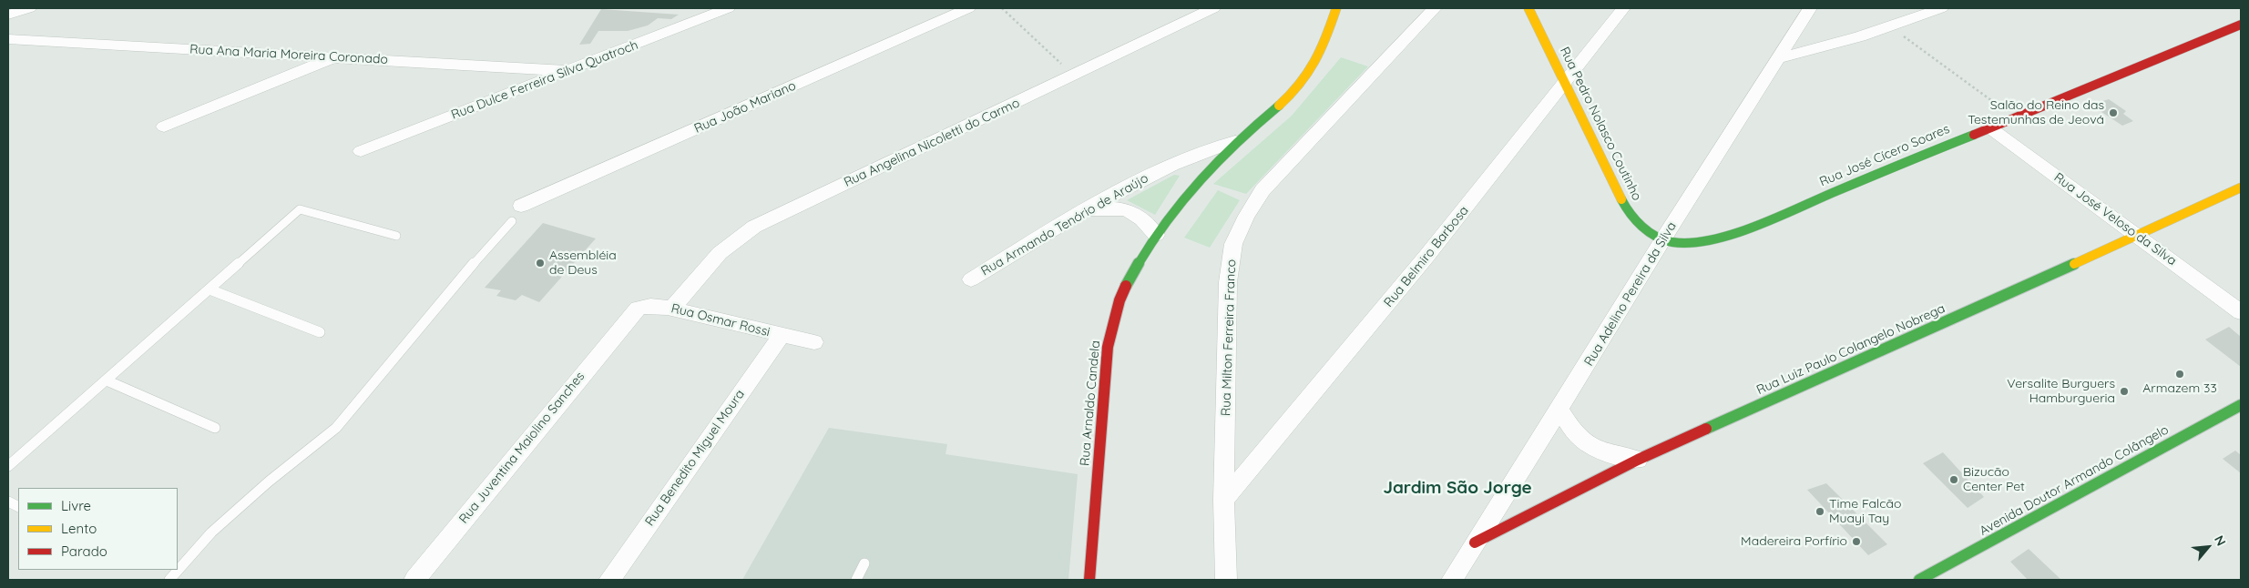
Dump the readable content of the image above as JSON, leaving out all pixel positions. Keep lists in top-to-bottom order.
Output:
{
  "streets": {
    "street": [
      "Rua Ana Maria Moreira Coronado",
      "Rua Dulce Ferreira Silva Quatroch",
      "Rua João Mariano",
      "Rua Pedro Nolasco Coutinho",
      "Rua Angelina Nicoletti do Carmo",
      "Rua José Cícero Soares",
      "Rua José Veloso da Silva",
      "Rua Armando Tenório de Araújo",
      "Rua Belmiro Barbosa",
      "Rua Adelino Pereira da Silva",
      "Rua Osmar Rossi",
      "Rua Milton Ferreira Franco",
      "Rua Luiz Paulo Colangelo Nobrega",
      "Rua Arnaldo Candela",
      "Rua Juventina Maiolino Sanches",
      "Rua Benedito Miguel Moura",
      "Avenida Doutor Armando Colângelo"
    ]
  },
  "crossings": [
    ["Rua Ana Maria Moreira Coronado", "Rua Dulce Ferreira Silva Quatroch"],
    ["Rua Pedro Nolasco Coutinho", "Rua José Cícero Soares"],
    ["Rua Pedro Nolasco Coutinho", "Rua Belmiro Barbosa"],
    ["Rua Pedro Nolasco Coutinho", "Rua Adelino Pereira da Silva"],
    ["Rua Angelina Nicoletti do Carmo", "Rua Osmar Rossi"],
    ["Rua José Cícero Soares", "Rua José Veloso da Silva"],
    ["Rua José Cícero Soares", "Rua Adelino Pereira da Silva"],
    ["Rua José Veloso da Silva", "Rua Luiz Paulo Colangelo Nobrega"],
    ["Rua Armando Tenório de Araújo", "Rua Arnaldo Candela"],
    ["Rua Belmiro Barbosa", "Rua Milton Ferreira Franco"],
    ["Rua Adelino Pereira da Silva", "Rua Luiz Paulo Colangelo Nobrega"],
    ["Rua Osmar Rossi", "Rua Juventina Maiolino Sanches"],
    ["Rua Osmar Rossi", "Rua Benedito Miguel Moura"]
  ],
  "districts": ["Jardim São Jorge"],
  "places": [
    "Salão do Reino das Testemunhas de Jeová",
    "Assembléia de Deus",
    "Armazem 33",
    "Versalite Burguers Hamburgueria",
    "Bizucão Center Pet",
    "Time Falcão Muayi Tay",
    "Madereira Porfírio"
  ],
  "legend": ["Livre", "Lento", "Parado"],
  "north": "top right"
}
